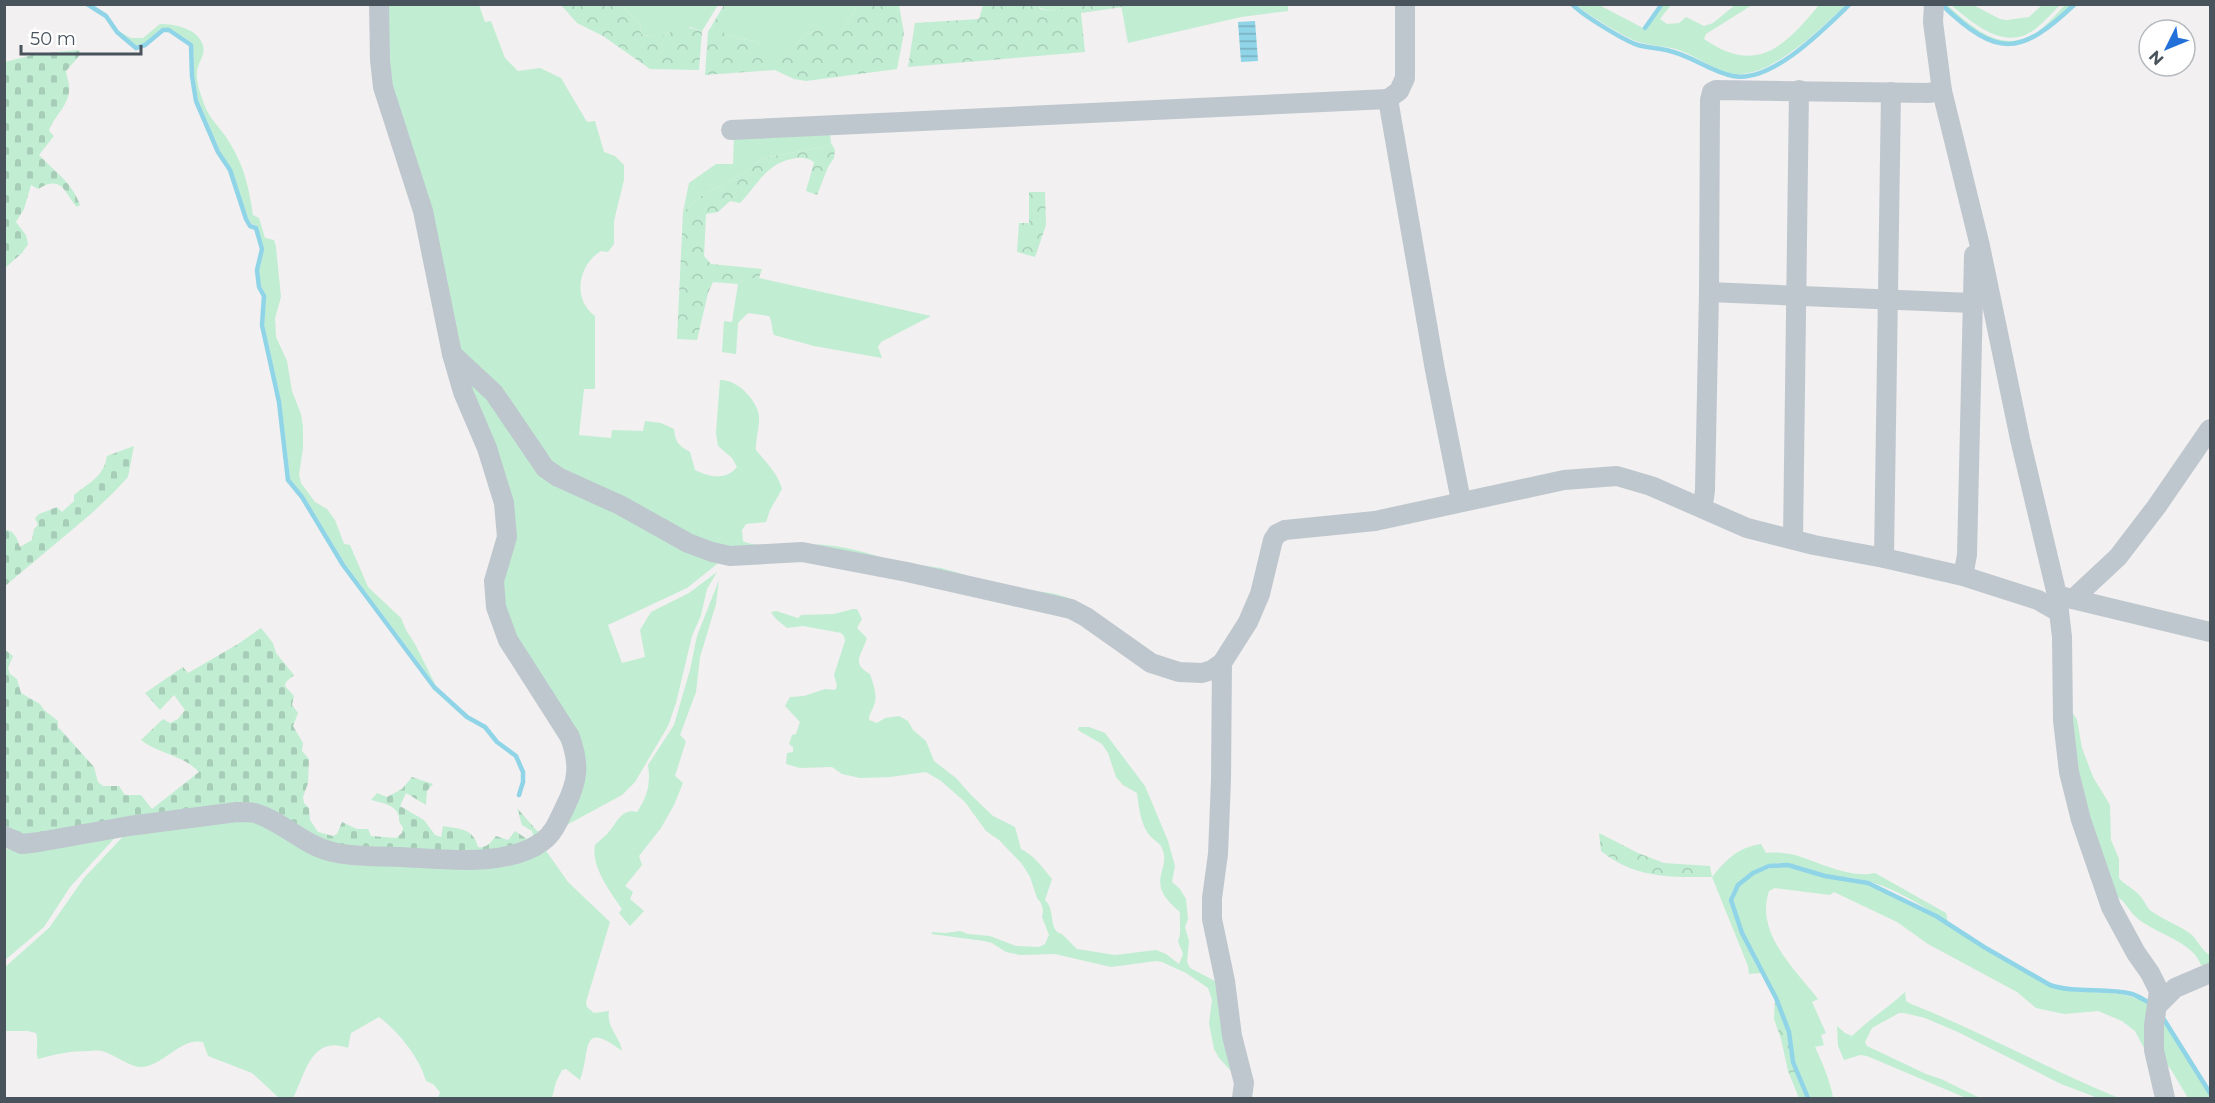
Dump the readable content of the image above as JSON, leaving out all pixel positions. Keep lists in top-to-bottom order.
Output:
{
  "scale_bar": "50 m",
  "north": "bottom left"
}
